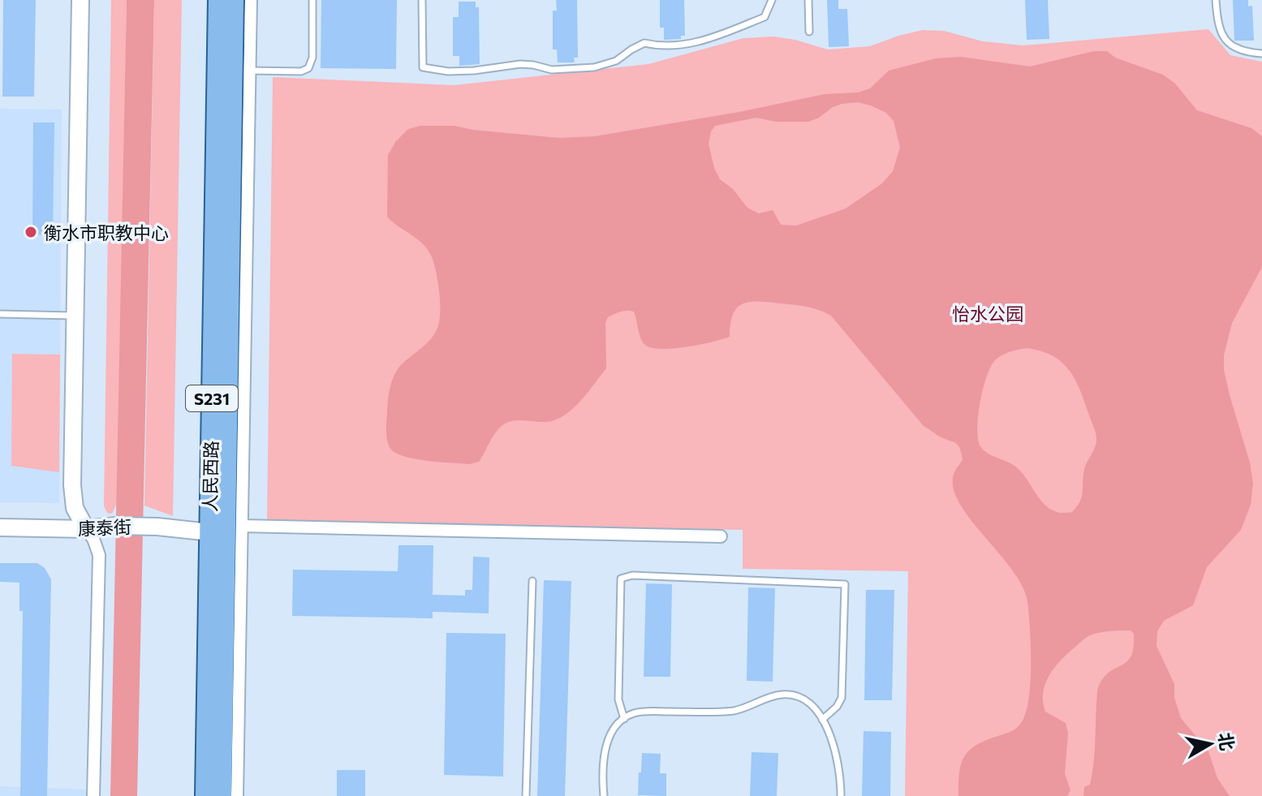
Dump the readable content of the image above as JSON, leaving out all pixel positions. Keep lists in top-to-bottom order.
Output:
{
  "streets": {
    "main road": ["S231", "人民西路"],
    "street": ["康泰街"]
  },
  "crossings": [
    ["人民西路", "康泰街"]
  ],
  "parks": ["怡水公园"],
  "places": ["衡水市职教中心"],
  "north": "right"
}
